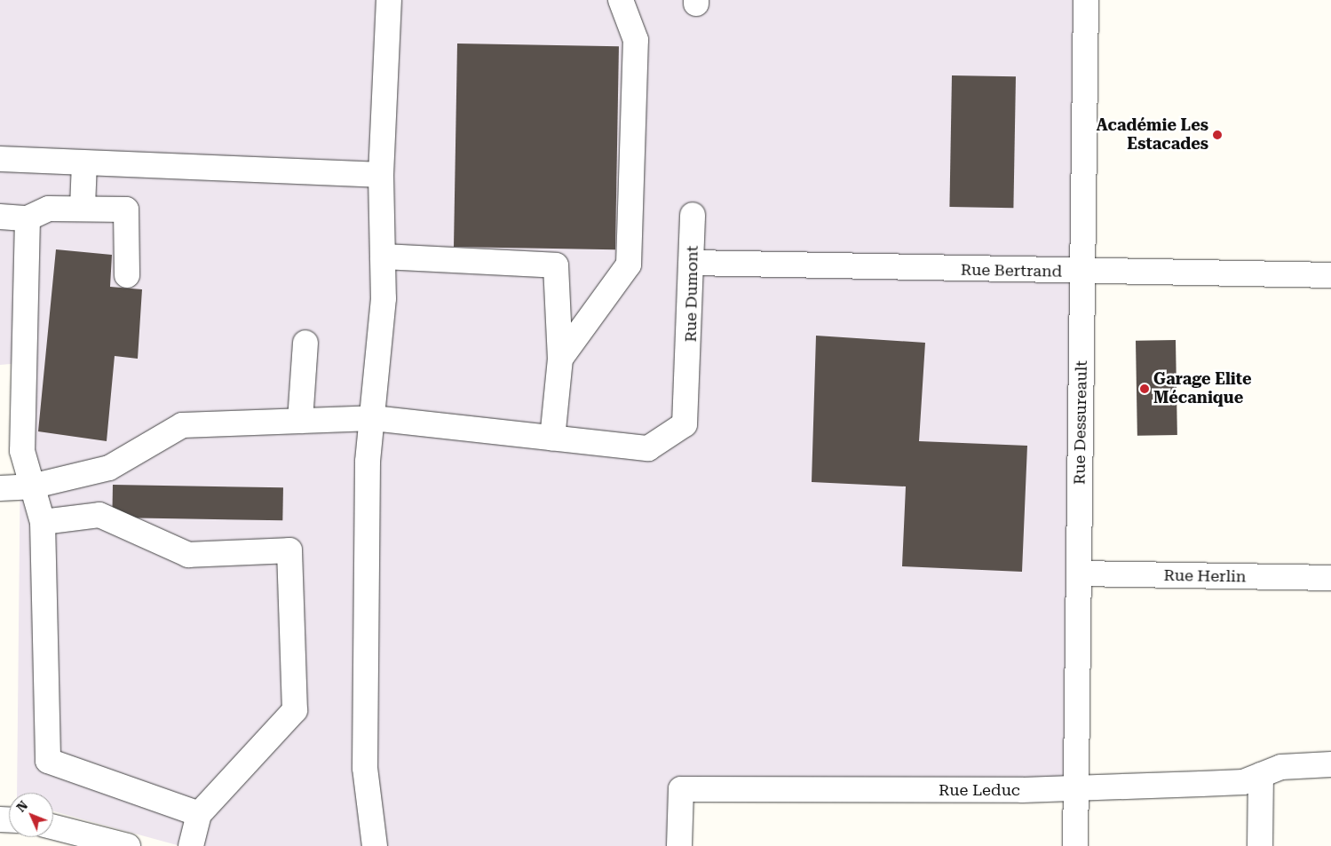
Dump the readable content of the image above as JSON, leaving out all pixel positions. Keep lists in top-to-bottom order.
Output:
{
  "streets": {
    "street": [
      "Rue Bertrand",
      "Rue Dumont",
      "Rue Dessureault",
      "Rue Herlin",
      "Rue Leduc"
    ]
  },
  "crossings": [
    ["Rue Bertrand", "Rue Dumont"],
    ["Rue Bertrand", "Rue Dessureault"],
    ["Rue Dessureault", "Rue Herlin"],
    ["Rue Dessureault", "Rue Leduc"]
  ],
  "places": ["Académie Les Estacades", "Garage Elite Mécanique"],
  "north": "top left"
}
